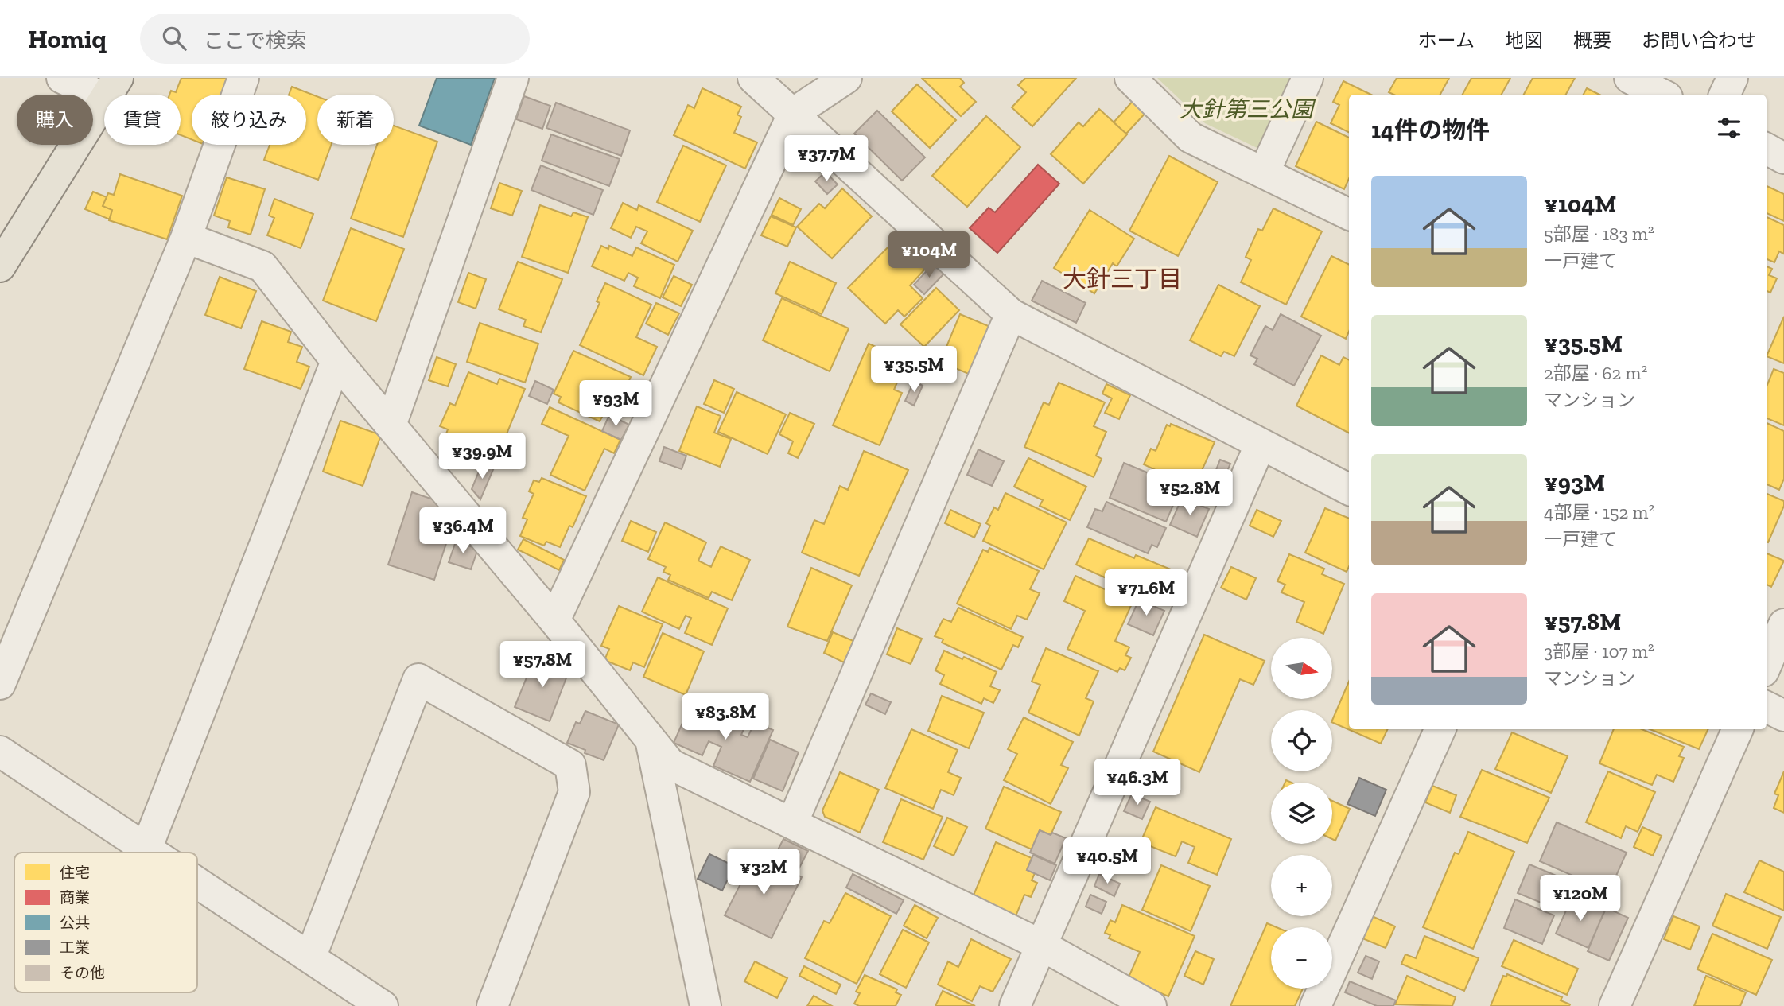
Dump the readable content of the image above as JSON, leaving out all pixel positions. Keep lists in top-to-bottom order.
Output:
{
  "districts": ["大針三丁目"],
  "parks": ["大針第三公園"],
  "legend": [
    "住宅",
    "商業",
    "公共",
    "工業",
    "その他"
  ],
  "north": "right",
  "page": {
    "header": "Homiq",
    "search": "ここで検索",
    "nav": [
      "ホーム",
      "地図",
      "概要",
      "お問い合わせ"
    ],
    "chip": [
      "購入",
      "賃貸",
      "絞り込み",
      "新着"
    ],
    "heading": "14件の物件",
    "price": [
      "¥37.7M",
      "¥104M",
      "¥35.5M",
      "¥93M",
      "¥39.9M",
      "¥52.8M",
      "¥36.4M",
      "¥71.6M",
      "¥57.8M",
      "¥83.8M",
      "¥46.3M",
      "¥40.5M",
      "¥32M",
      "¥120M"
    ],
    "list": [
      {
        "name": "¥104M",
        "note": "5部屋 · 183 m² · 一戸建て"
      },
      {
        "name": "¥35.5M",
        "note": "2部屋 · 62 m² · マンション"
      },
      {
        "name": "¥93M",
        "note": "4部屋 · 152 m² · 一戸建て"
      },
      {
        "name": "¥57.8M",
        "note": "3部屋 · 107 m² · マンション"
      }
    ],
    "map_buttons": ["+", "−"]
  }
}
